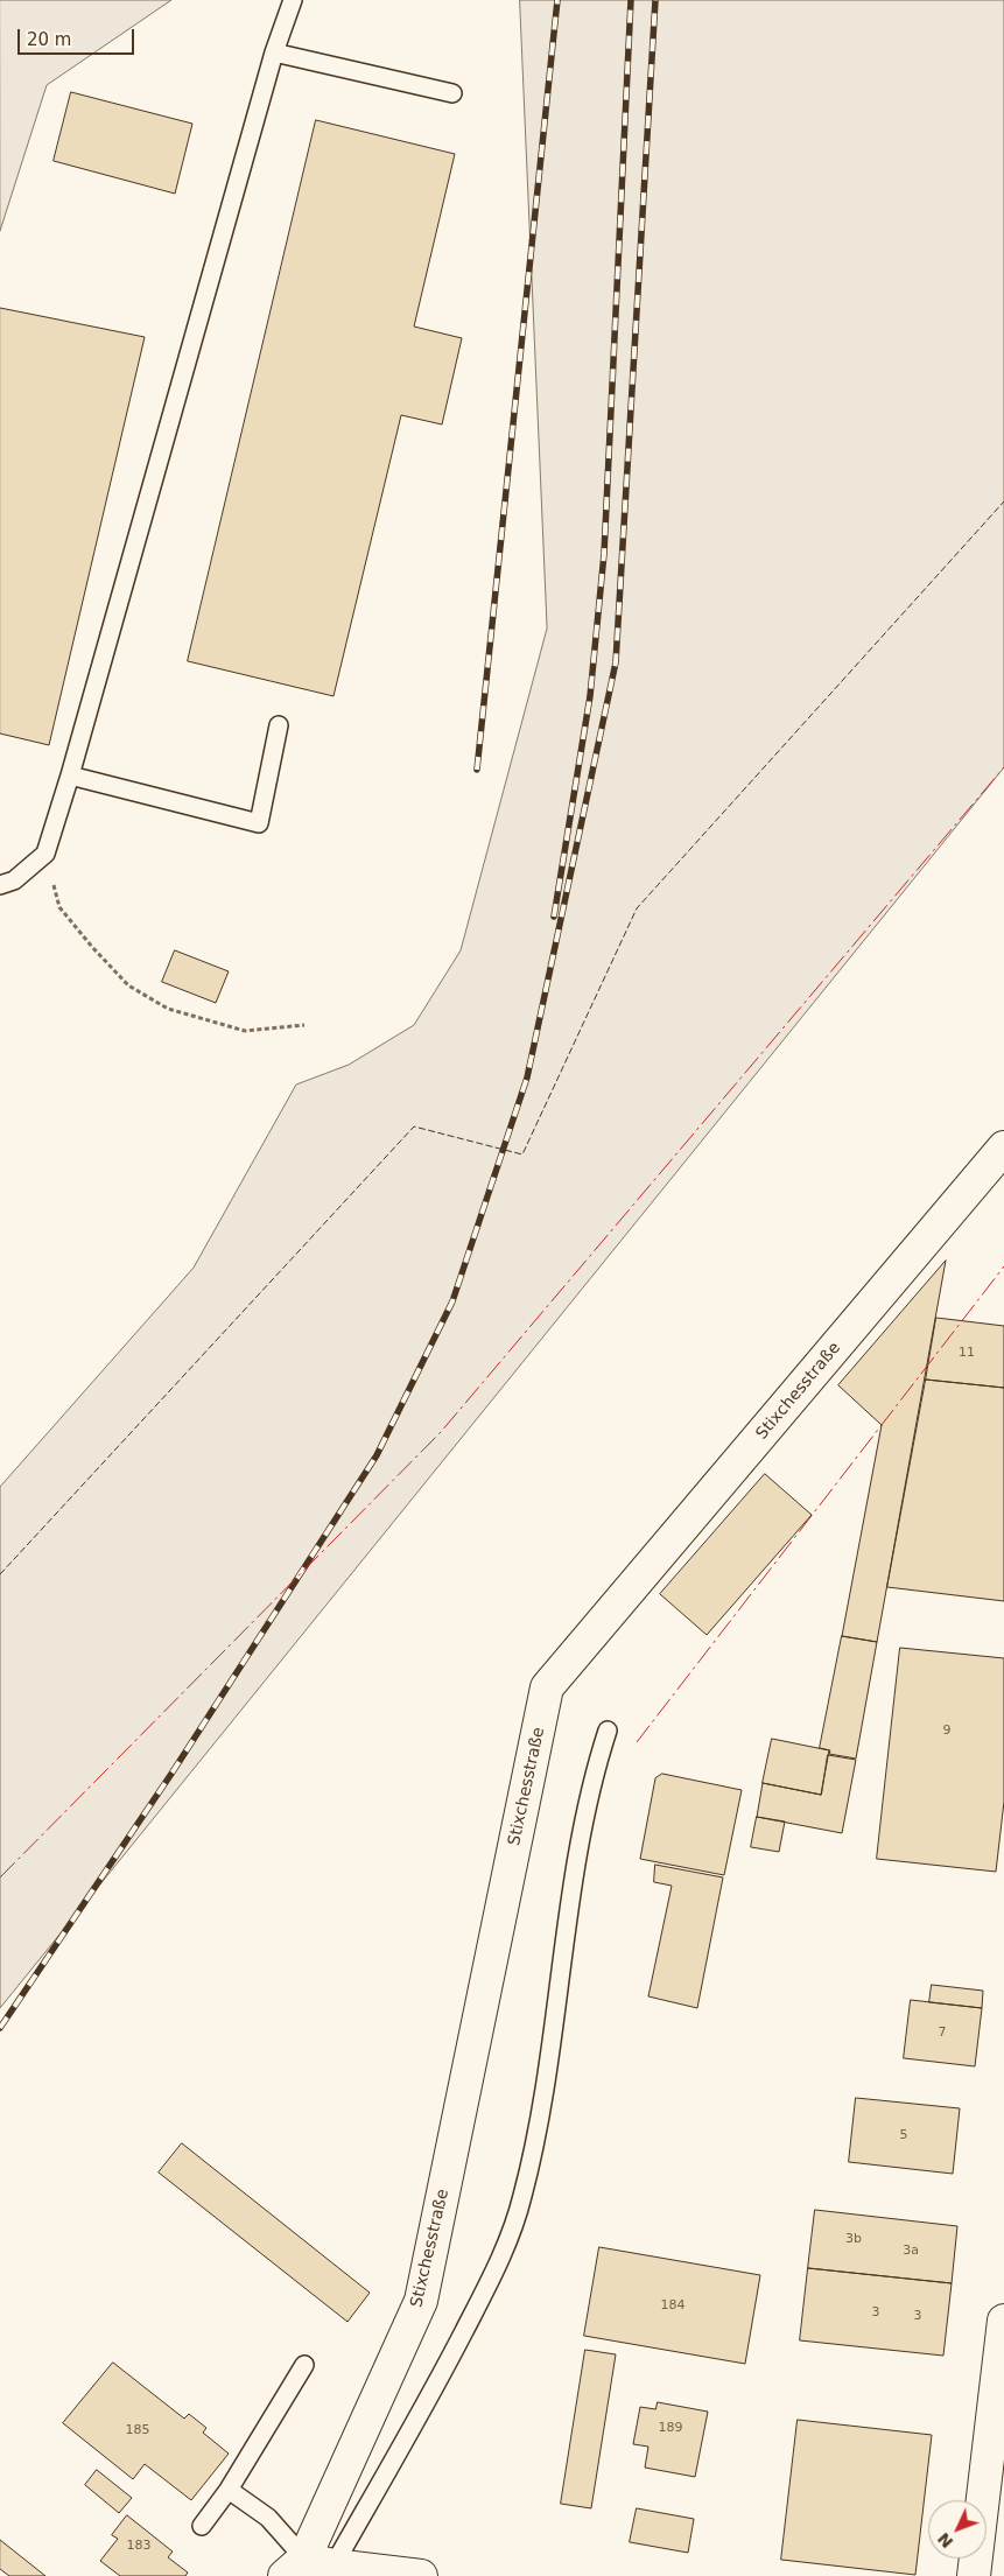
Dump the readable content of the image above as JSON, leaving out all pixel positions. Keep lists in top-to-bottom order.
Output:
{
  "streets": {
    "street": ["Stixchesstraße"]
  },
  "house_numbers": [
    "11",
    "9",
    "7",
    "5",
    "3b",
    "3a",
    "184",
    "3",
    "3",
    "189",
    "185",
    "183"
  ],
  "scale_bar": "20 m",
  "north": "bottom left"
}
